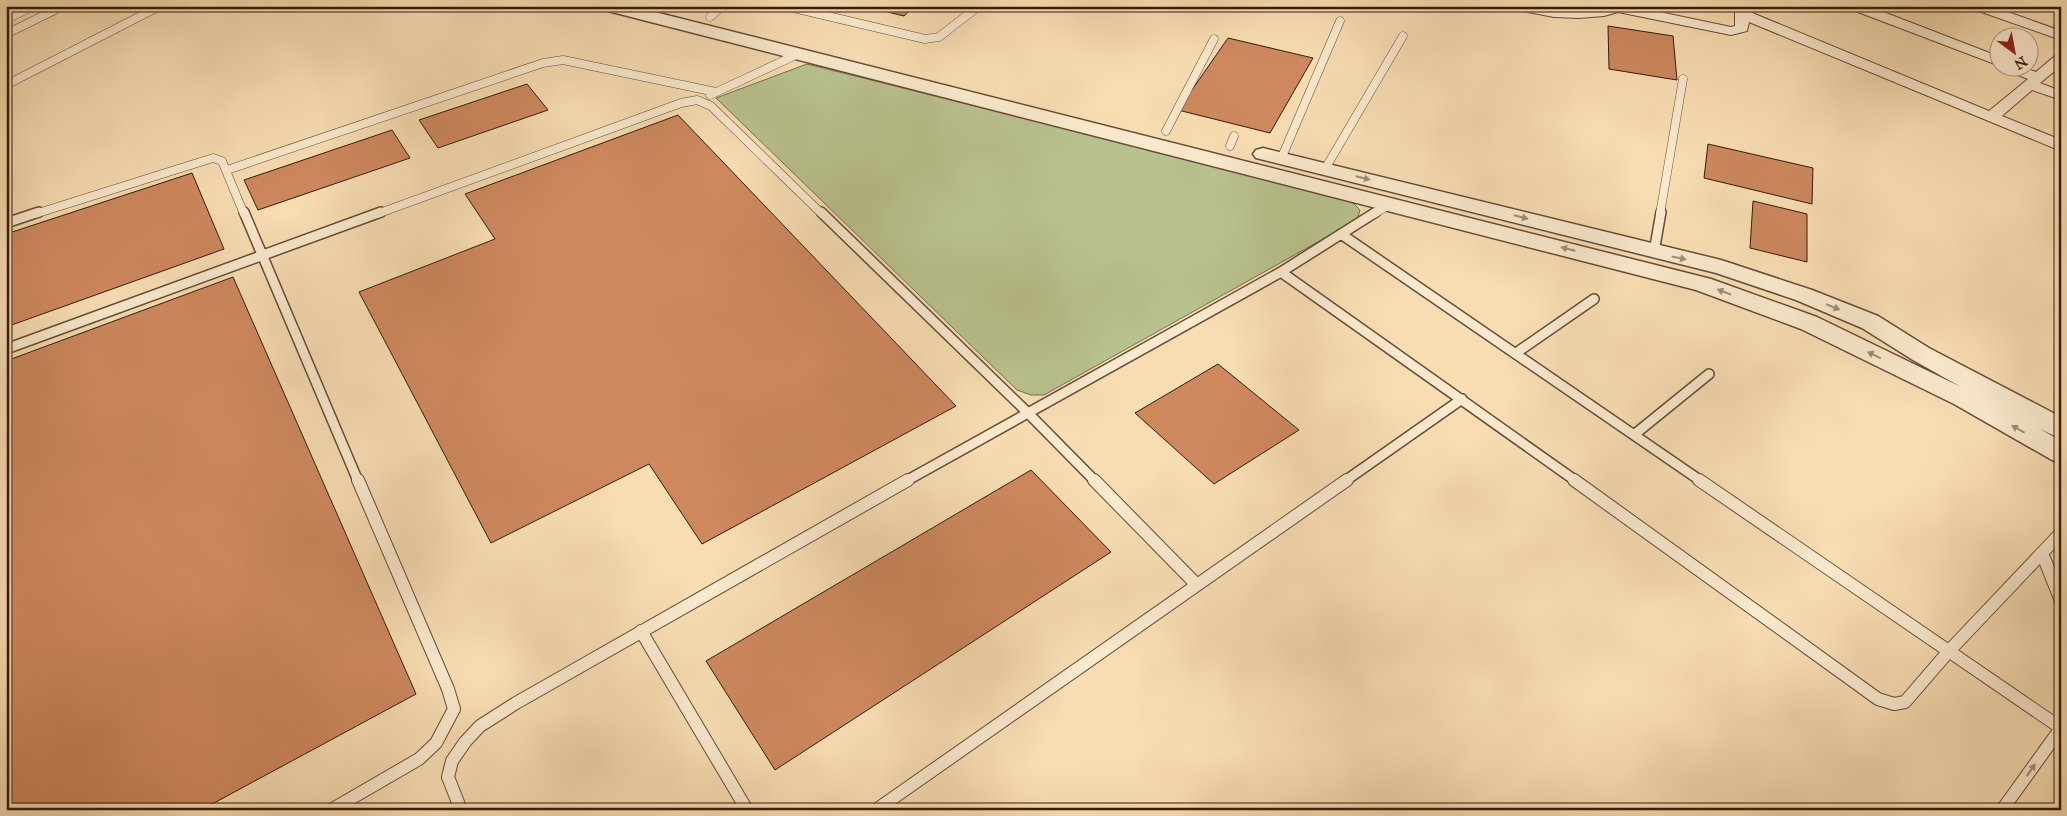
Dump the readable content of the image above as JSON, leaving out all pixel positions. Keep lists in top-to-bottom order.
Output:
{
  "north": "bottom right"
}
